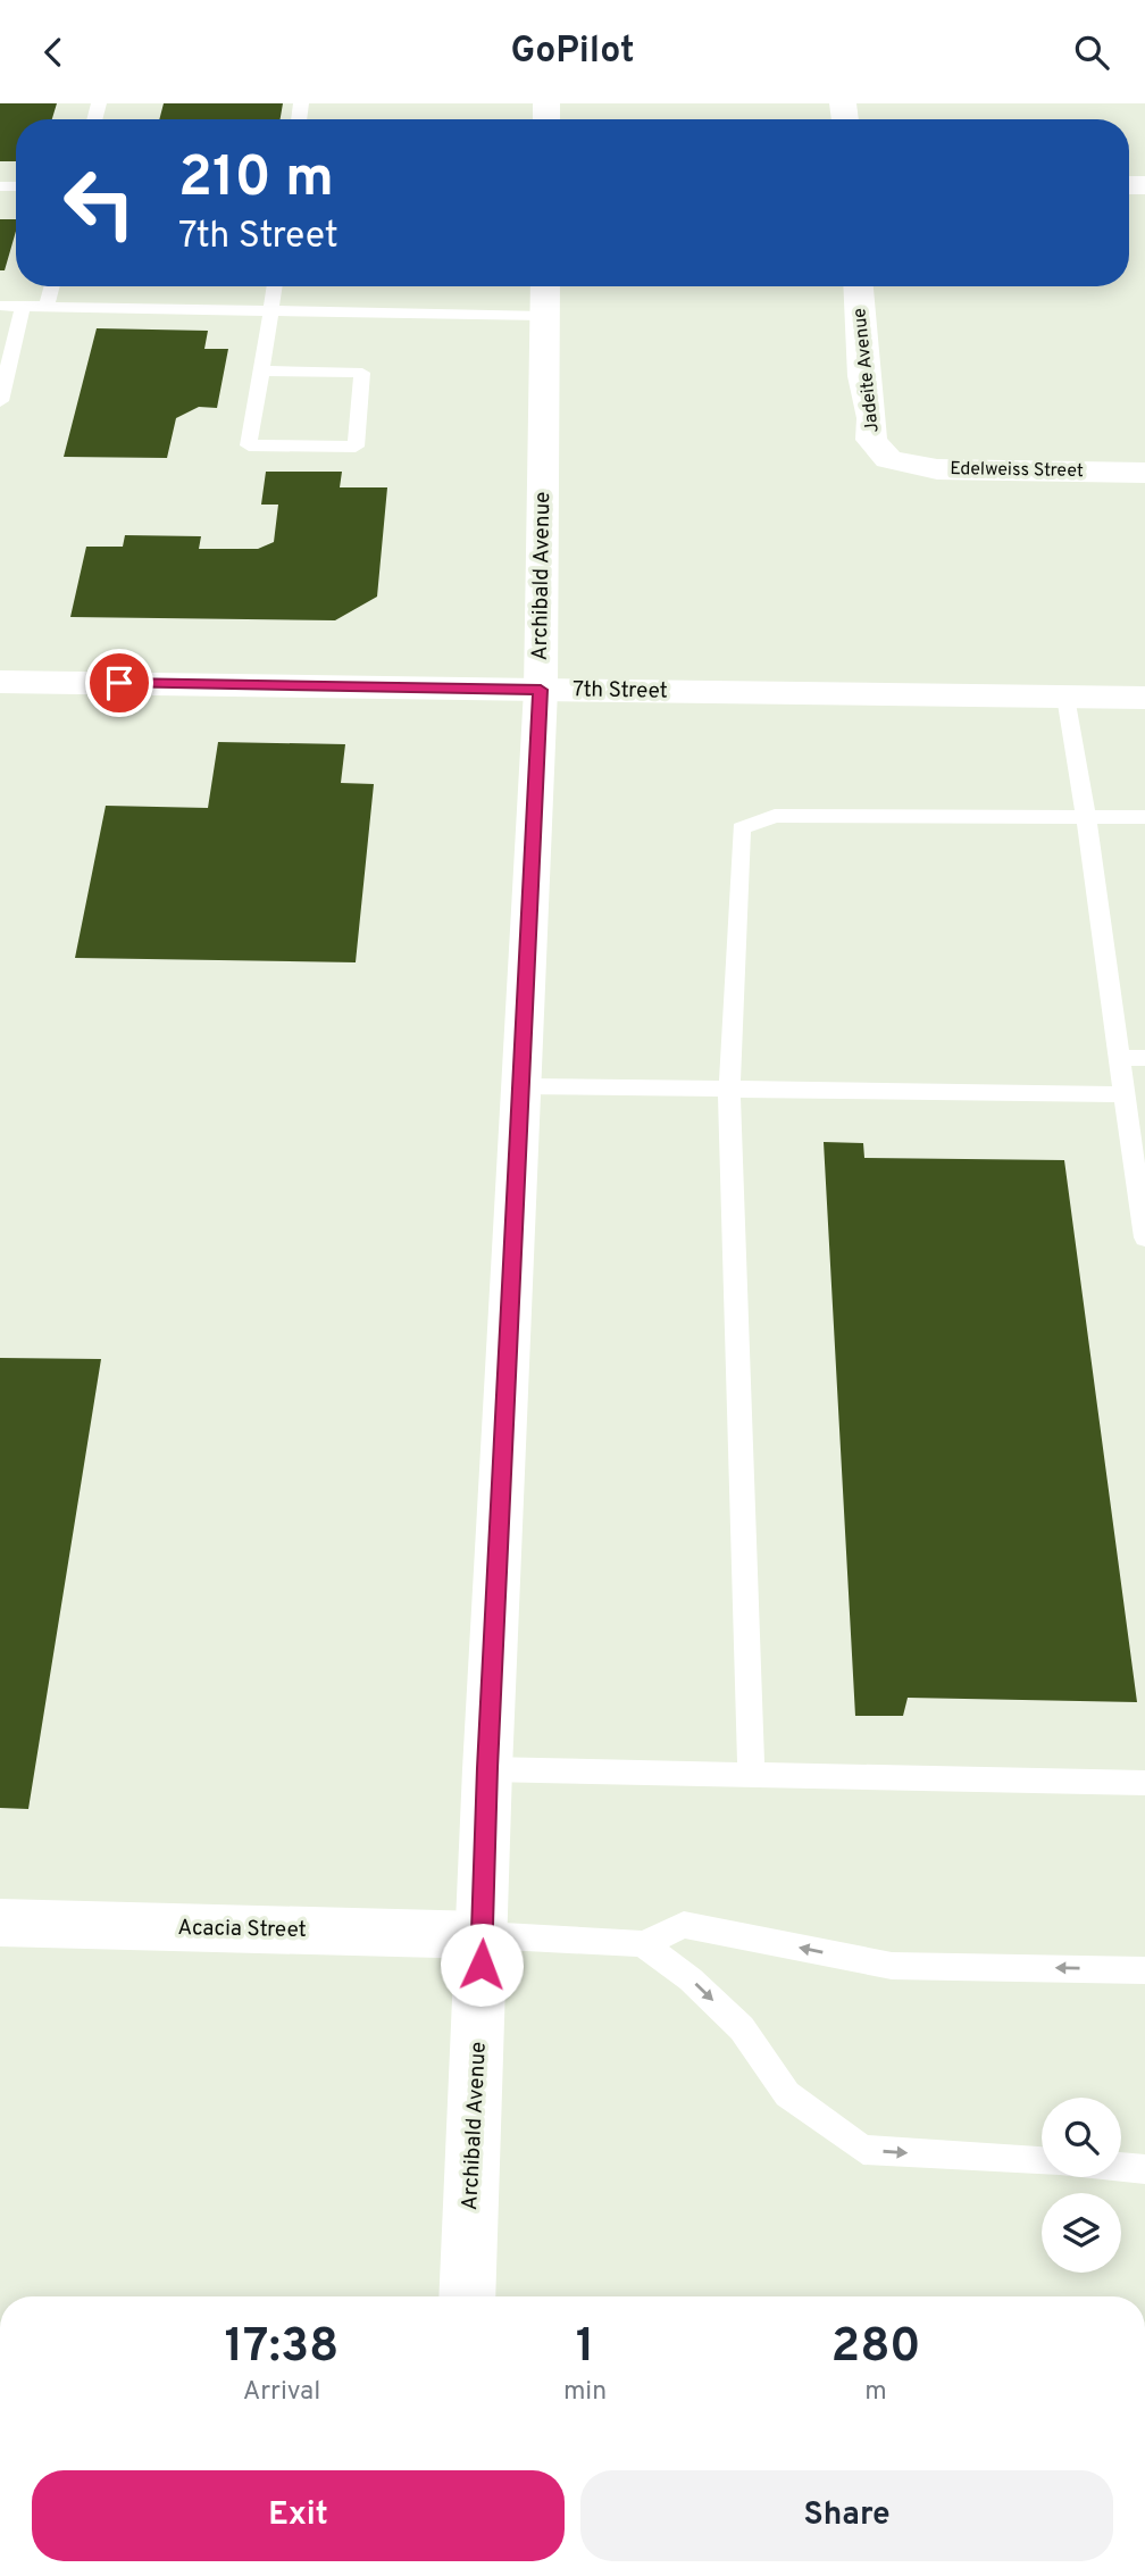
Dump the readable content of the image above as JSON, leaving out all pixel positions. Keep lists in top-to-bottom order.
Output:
{
  "streets": {
    "main road": [
      "Jadeite Avenue",
      "Edelweiss Street",
      "Archibald Avenue",
      "7th Street",
      "Acacia Street"
    ]
  },
  "crossings": [
    ["Jadeite Avenue", "Edelweiss Street"],
    ["Archibald Avenue", "7th Street"],
    ["Archibald Avenue", "Acacia Street"]
  ],
  "page": {
    "header": "GoPilot",
    "turn": ["210 m", "7th Street"],
    "eta": [
      "17:38",
      "Arrival",
      "1",
      "min",
      "280",
      "m"
    ],
    "buttons": ["Exit", "Share"]
  }
}
